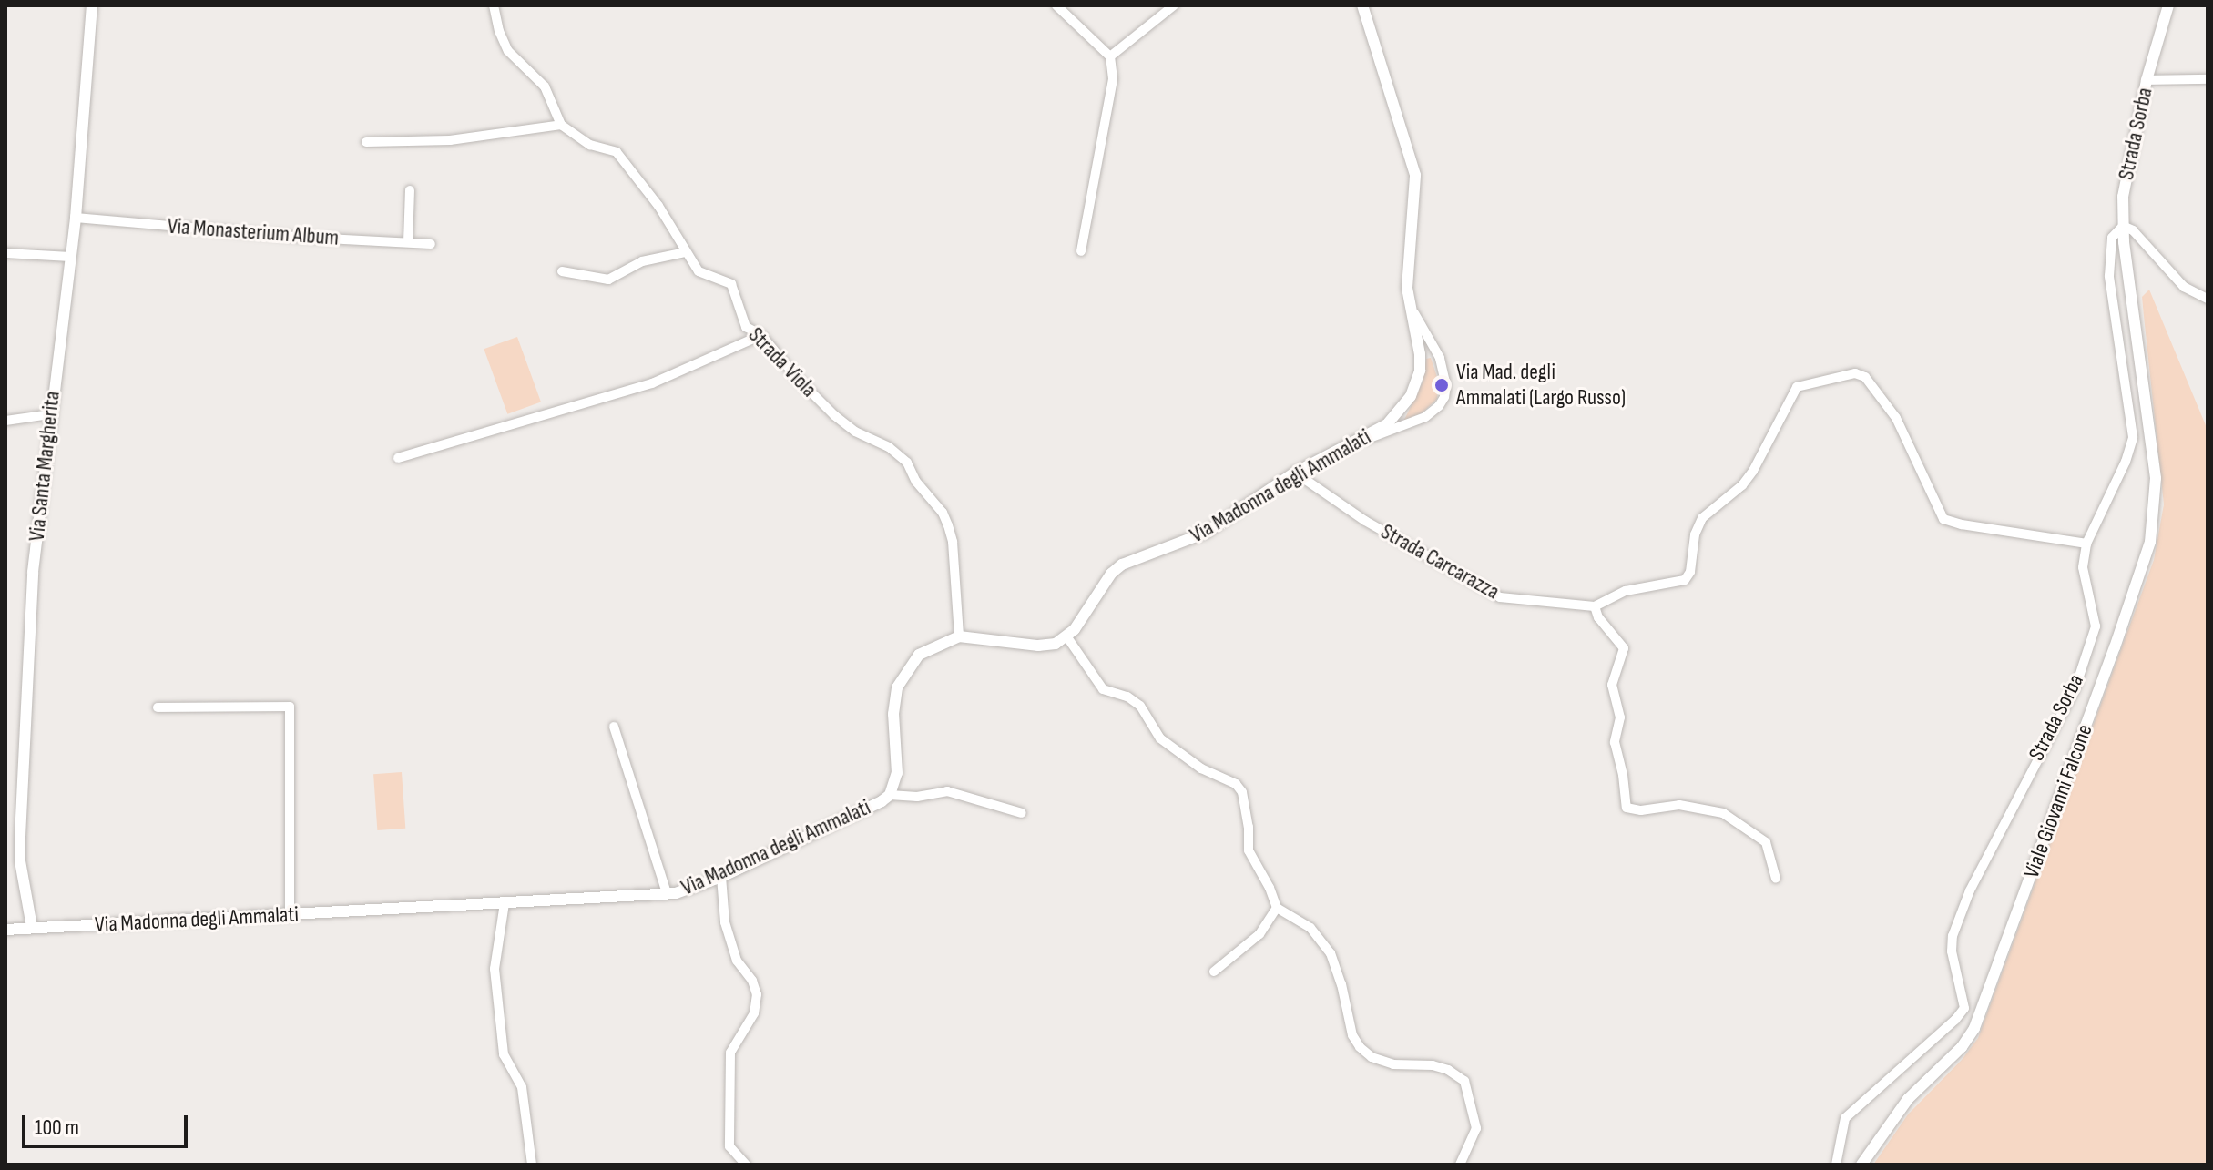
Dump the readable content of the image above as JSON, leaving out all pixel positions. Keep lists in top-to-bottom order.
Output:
{
  "streets": {
    "street": [
      "Strada Sorba",
      "Via Monasterium Album",
      "Strada Viola",
      "Via Santa Margherita",
      "Via Madonna degli Ammalati",
      "Strada Carcarazza",
      "Viale Giovanni Falcone"
    ]
  },
  "crossings": [
    ["Strada Sorba", "Viale Giovanni Falcone"],
    ["Via Monasterium Album", "Via Santa Margherita"],
    ["Strada Viola", "Via Madonna degli Ammalati"],
    ["Via Santa Margherita", "Via Madonna degli Ammalati"],
    ["Via Madonna degli Ammalati", "Strada Carcarazza"]
  ],
  "places": ["Via Mad. degli Ammalati (Largo Russo)"],
  "scale_bar": "100 m"
}
